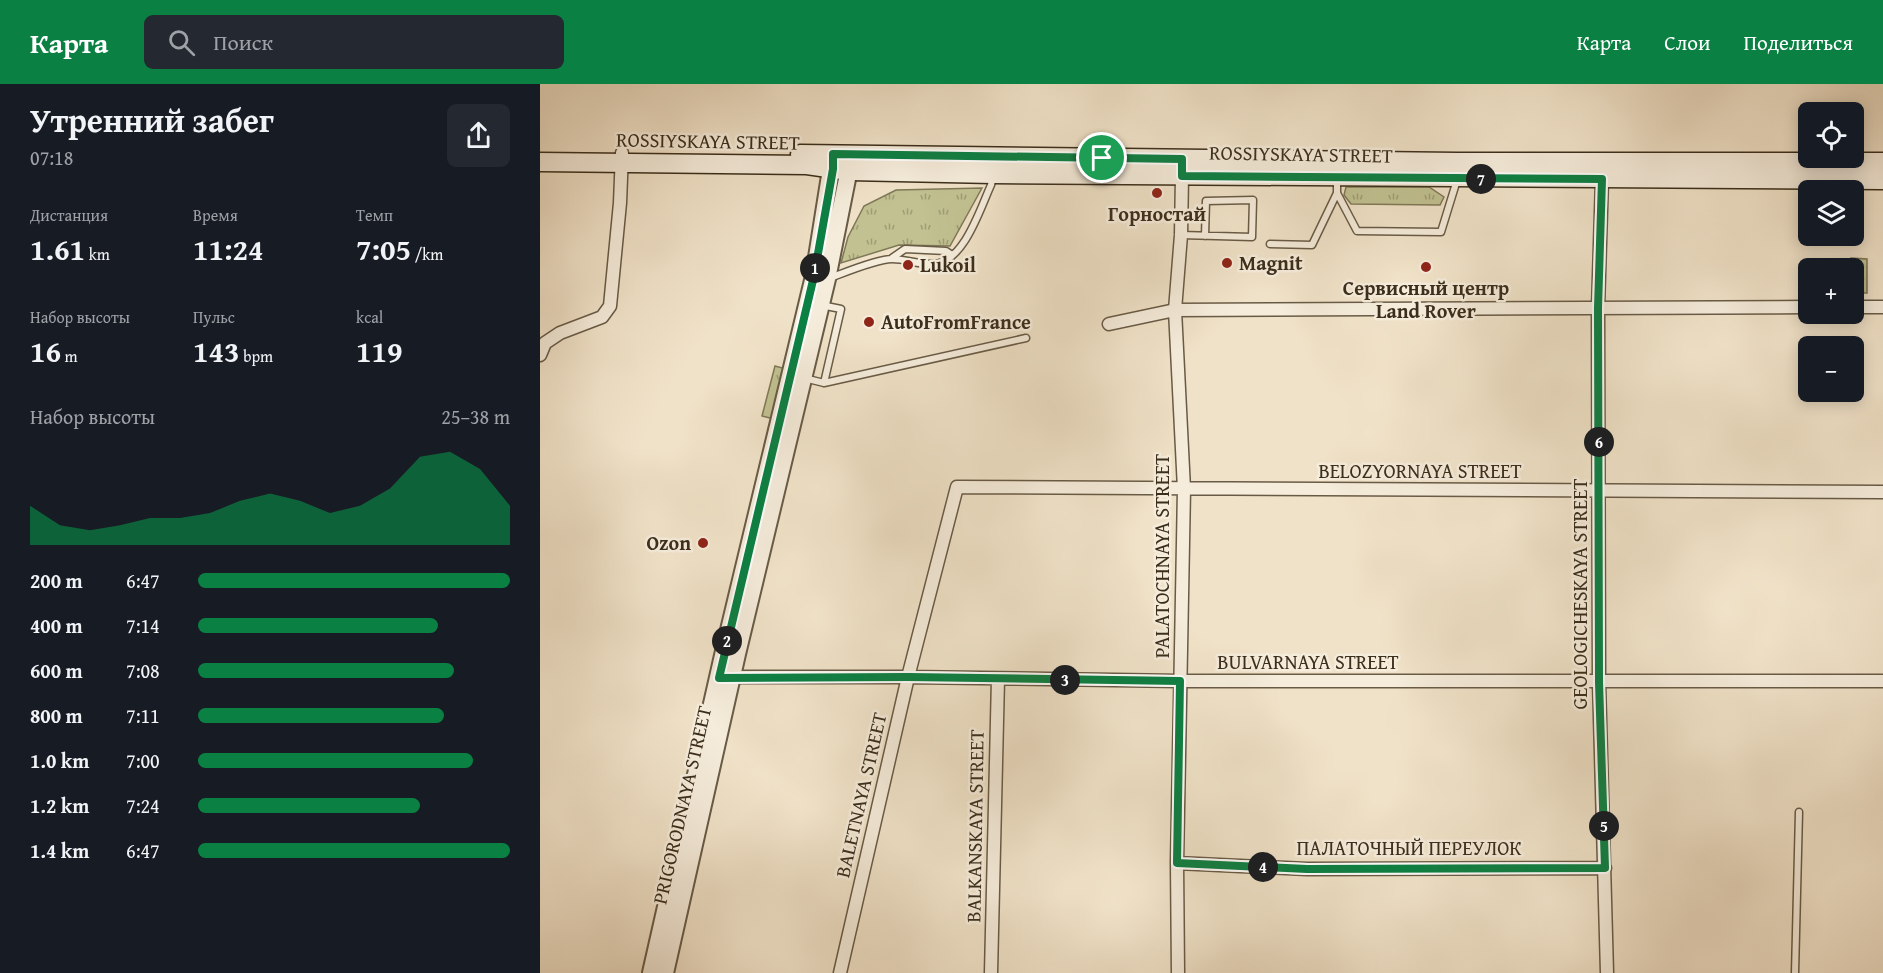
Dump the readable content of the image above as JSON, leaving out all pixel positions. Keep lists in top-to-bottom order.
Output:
{
  "streets": {
    "main road": ["ROSSIYSKAYA STREET"],
    "street": [
      "BELOZYORNAYA STREET",
      "PALATOCHNAYA STREET",
      "GEOLOGICHESKAYA STREET",
      "BULVARNAYA STREET",
      "BALETNAYA STREET",
      "PRIGORODNAYA STREET",
      "BALKANSKAYA STREET",
      "ПАЛАТОЧНЫЙ ПЕРЕУЛОК"
    ]
  },
  "crossings": [
    ["ROSSIYSKAYA STREET", "PALATOCHNAYA STREET"],
    ["ROSSIYSKAYA STREET", "GEOLOGICHESKAYA STREET"],
    ["ROSSIYSKAYA STREET", "PRIGORODNAYA STREET"],
    ["BELOZYORNAYA STREET", "PALATOCHNAYA STREET"],
    ["BELOZYORNAYA STREET", "GEOLOGICHESKAYA STREET"],
    ["BELOZYORNAYA STREET", "BALETNAYA STREET"],
    ["PALATOCHNAYA STREET", "BULVARNAYA STREET"],
    ["PALATOCHNAYA STREET", "ПАЛАТОЧНЫЙ ПЕРЕУЛОК"],
    ["GEOLOGICHESKAYA STREET", "BULVARNAYA STREET"],
    ["GEOLOGICHESKAYA STREET", "ПАЛАТОЧНЫЙ ПЕРЕУЛОК"],
    ["BULVARNAYA STREET", "BALETNAYA STREET"],
    ["BULVARNAYA STREET", "PRIGORODNAYA STREET"],
    ["BULVARNAYA STREET", "BALKANSKAYA STREET"]
  ],
  "places": [
    "Горностай",
    "Magnit",
    "Lukoil",
    "Сервисный центр Land Rover",
    "AutoFromFrance",
    "Ozon"
  ],
  "page": {
    "header": "Карта",
    "search": "Поиск",
    "nav": ["Карта", "Слои", "Поделиться"],
    "heading": ["Утренний забег", "07:18"],
    "map_buttons": ["+", "−"],
    "pins": [
      "7",
      "1",
      "6",
      "2",
      "3",
      "5",
      "4"
    ],
    "stats": [
      ["Дистанция", "1.61 km"],
      ["Время", "11:24"],
      ["Темп", "7:05 /km"],
      ["Набор высоты", "16 m"],
      ["Пульс", "143 bpm"],
      ["kcal", "119"]
    ],
    "chart": ["Набор высоты", "25–38 m"],
    "list": [
      {
        "name": "200 m",
        "note": "6:47"
      },
      {
        "name": "400 m",
        "note": "7:14"
      },
      {
        "name": "600 m",
        "note": "7:08"
      },
      {
        "name": "800 m",
        "note": "7:11"
      },
      {
        "name": "1.0 km",
        "note": "7:00"
      },
      {
        "name": "1.2 km",
        "note": "7:24"
      },
      {
        "name": "1.4 km",
        "note": "6:47"
      }
    ]
  }
}
